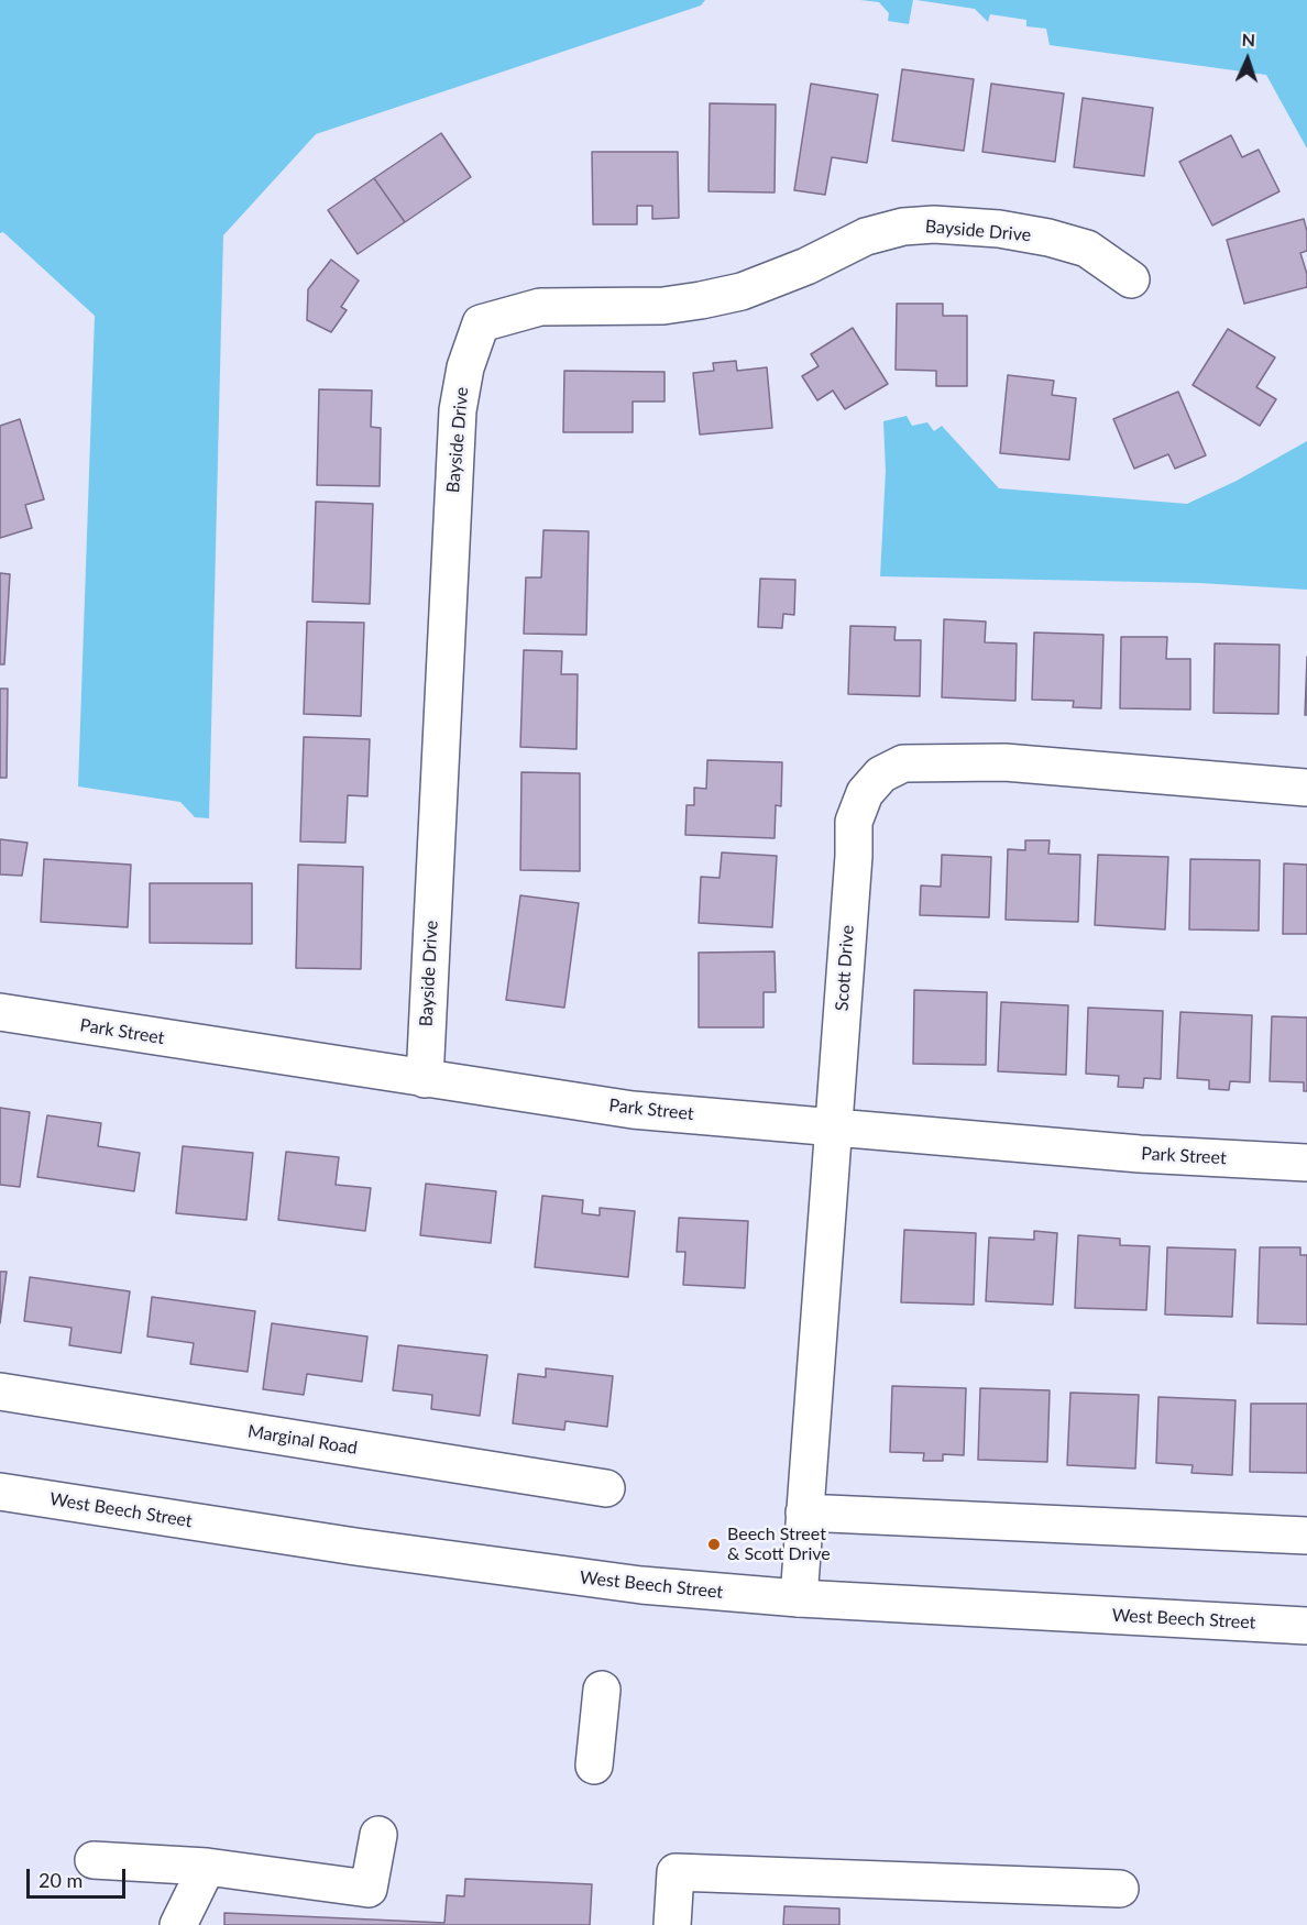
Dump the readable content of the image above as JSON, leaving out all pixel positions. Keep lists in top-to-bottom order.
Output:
{
  "streets": {
    "main road": [
      "Bayside Drive",
      "Scott Drive",
      "Park Street",
      "Marginal Road",
      "West Beech Street"
    ]
  },
  "crossings": [
    ["Bayside Drive", "Park Street"],
    ["Scott Drive", "Park Street"],
    ["Scott Drive", "West Beech Street"]
  ],
  "places": ["Beech Street & Scott Drive"],
  "scale_bar": "20 m",
  "north": "top"
}
